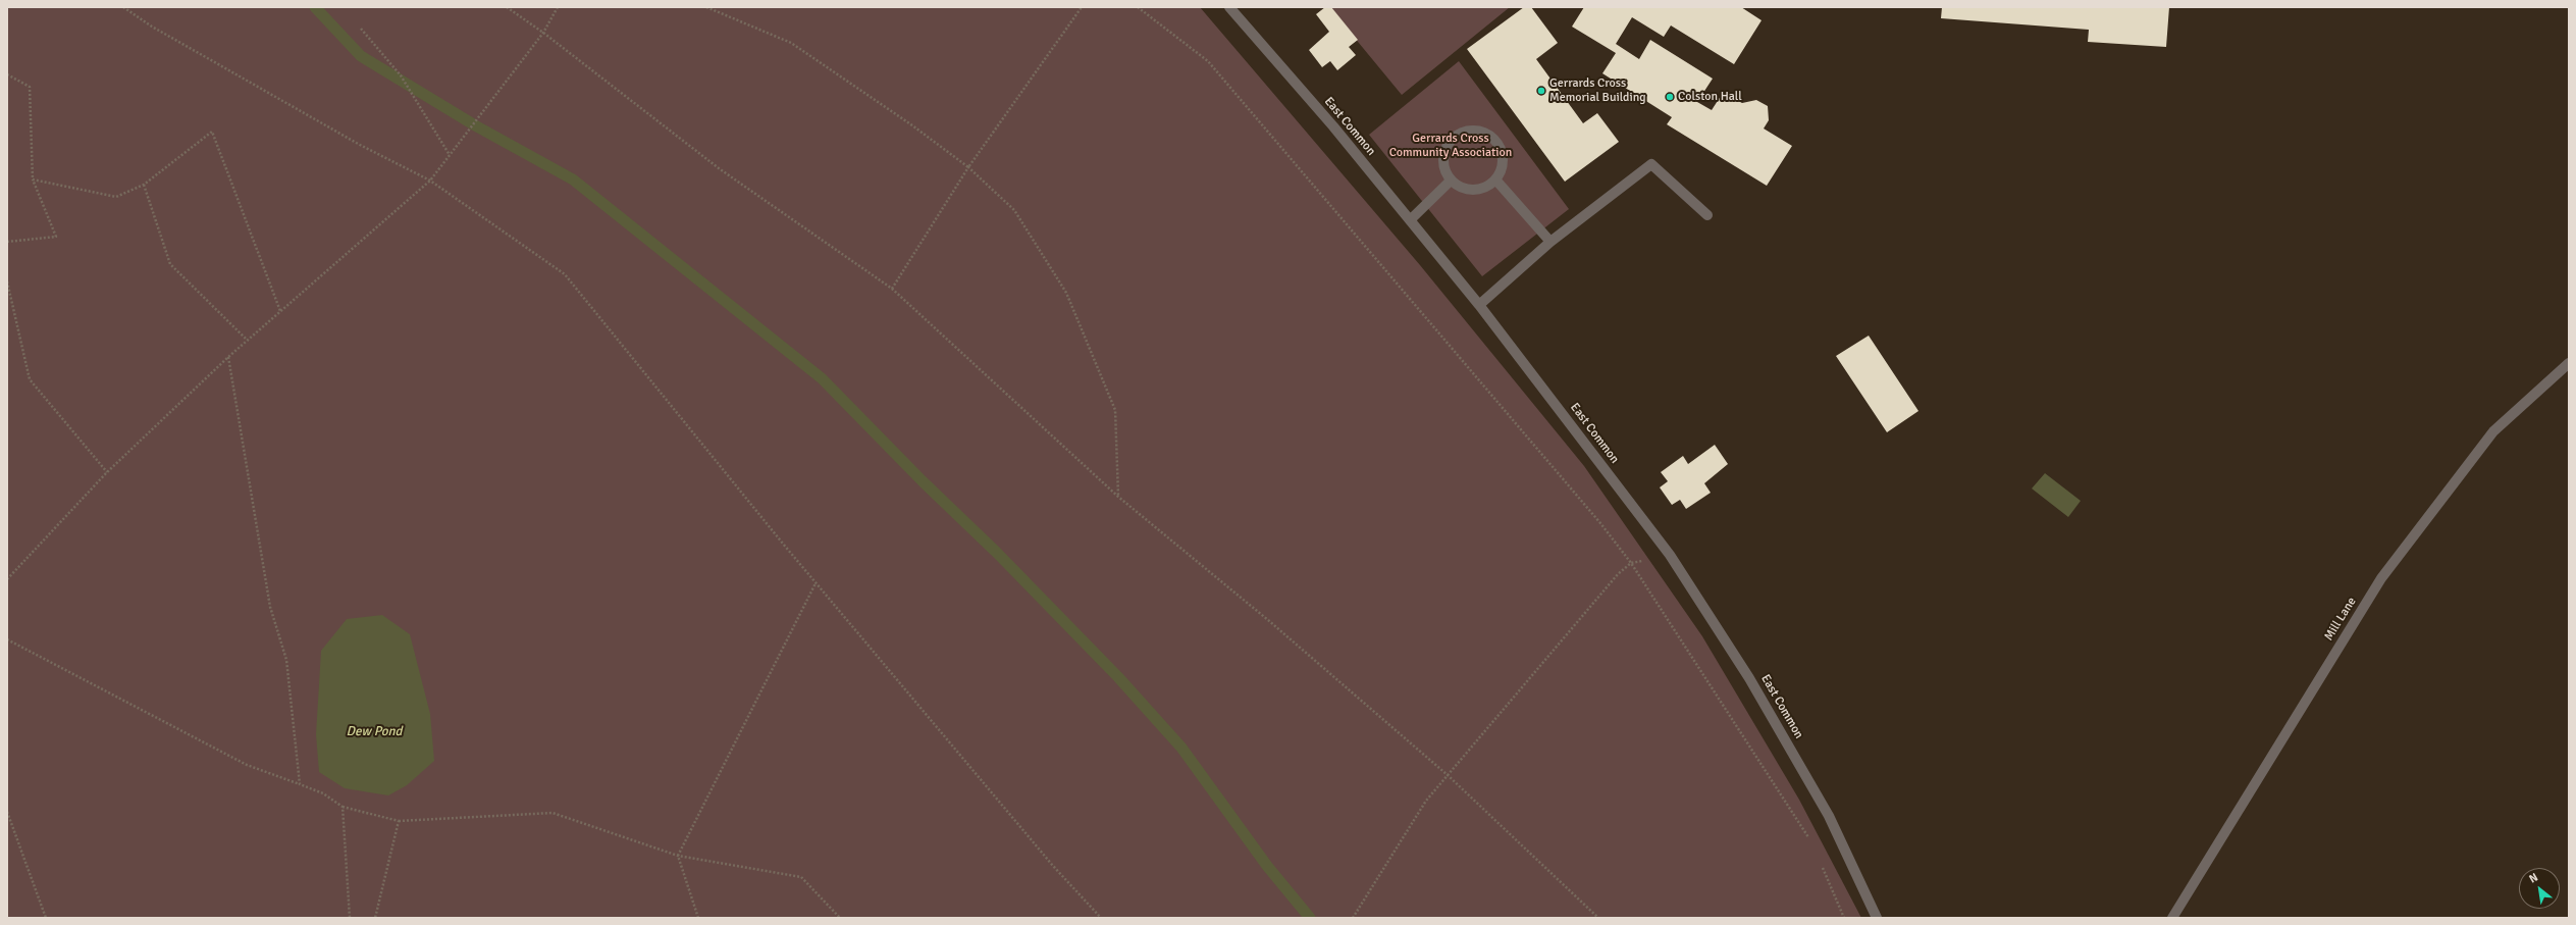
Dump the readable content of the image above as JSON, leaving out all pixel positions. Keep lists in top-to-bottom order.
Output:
{
  "streets": {
    "street": ["East Common", "Mill Lane"]
  },
  "water": ["Dew Pond"],
  "parks": ["Gerrards Cross Community Association"],
  "places": ["Gerrards Cross Memorial Building", "Colston Hall"],
  "north": "top left"
}
